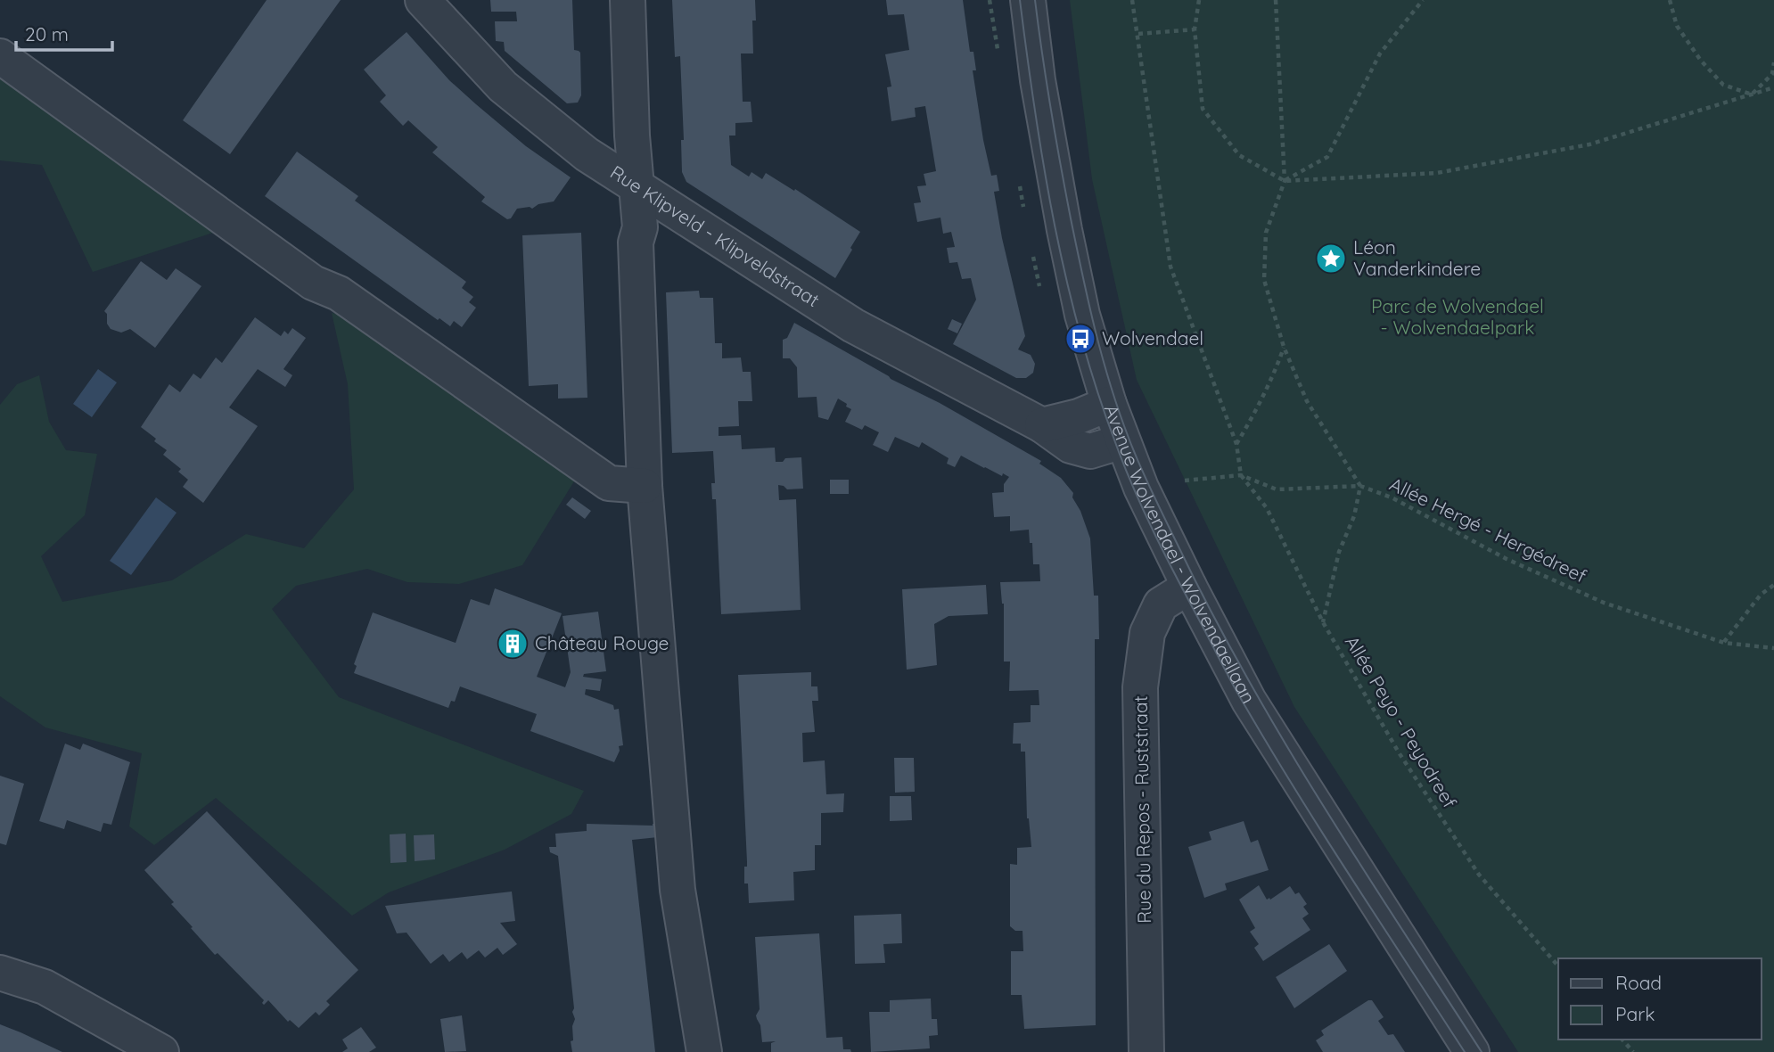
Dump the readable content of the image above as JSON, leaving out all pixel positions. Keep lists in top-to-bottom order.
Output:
{
  "streets": {
    "street": ["Rue Klipveld - Klipveldstraat", "Avenue Wolvendael - Wolvendaellaan", "Rue du Repos - Ruststraat"],
    "path": ["Allée Hergé - Hergédreef", "Allée Peyo - Peyodreef"]
  },
  "crossings": [
    ["Rue Klipveld - Klipveldstraat", "Avenue Wolvendael - Wolvendaellaan"],
    ["Allée Hergé - Hergédreef", "Allée Peyo - Peyodreef"],
    ["Avenue Wolvendael - Wolvendaellaan", "Rue du Repos - Ruststraat"]
  ],
  "parks": ["Parc de Wolvendael - Wolvendaelpark"],
  "places": {
    "place": ["Léon Vanderkindere"],
    "bus stop": ["Wolvendael"],
    "building": ["Château Rouge"]
  },
  "legend": ["Road", "Park"],
  "scale_bar": "20 m"
}
